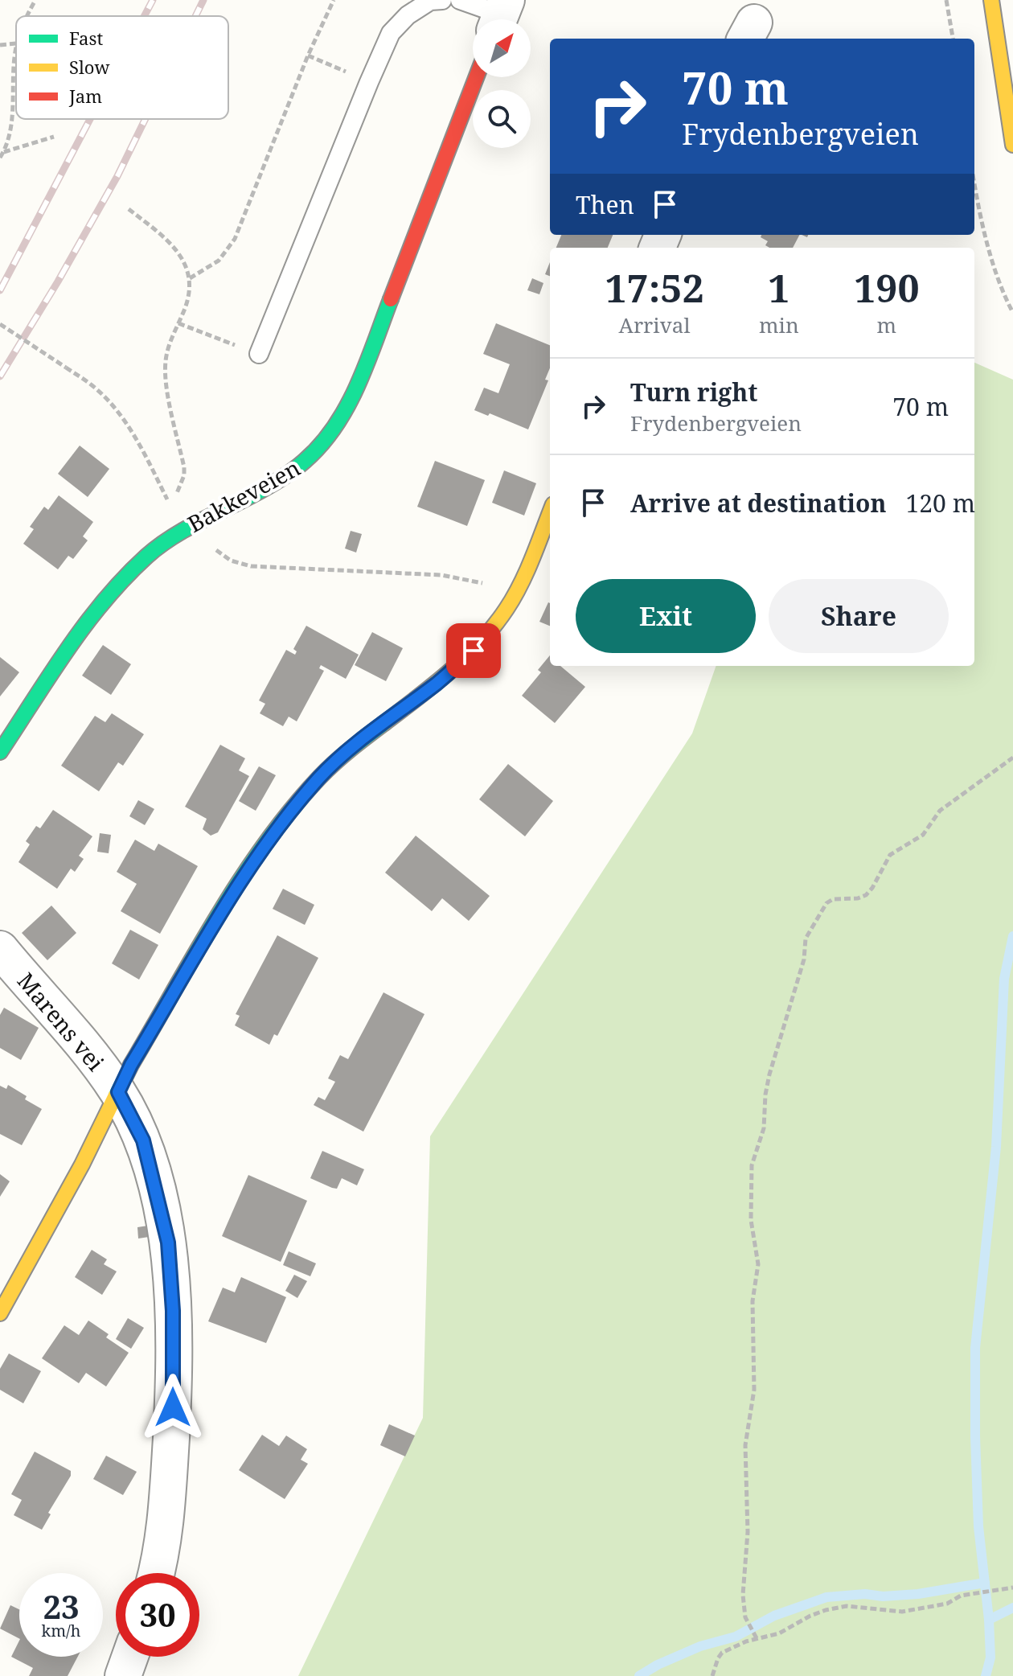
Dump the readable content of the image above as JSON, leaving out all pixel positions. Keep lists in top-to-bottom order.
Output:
{
  "streets": {
    "street": ["Bakkeveien", "Marens vei"]
  },
  "legend": ["Fast", "Slow", "Jam"],
  "north": "top right",
  "page": {
    "turn": ["70 m", "Frydenbergveien"],
    "then": "Then",
    "eta": [
      "17:52",
      "Arrival",
      "1",
      "min",
      "190",
      "m"
    ],
    "list": [
      {
        "name": "Turn right",
        "note": "Frydenbergveien",
        "value": "70 m"
      },
      {
        "name": "Arrive at destination",
        "value": "120 m"
      }
    ],
    "buttons": ["Exit", "Share"],
    "speed": "23 km/h",
    "limit": "30"
  }
}
